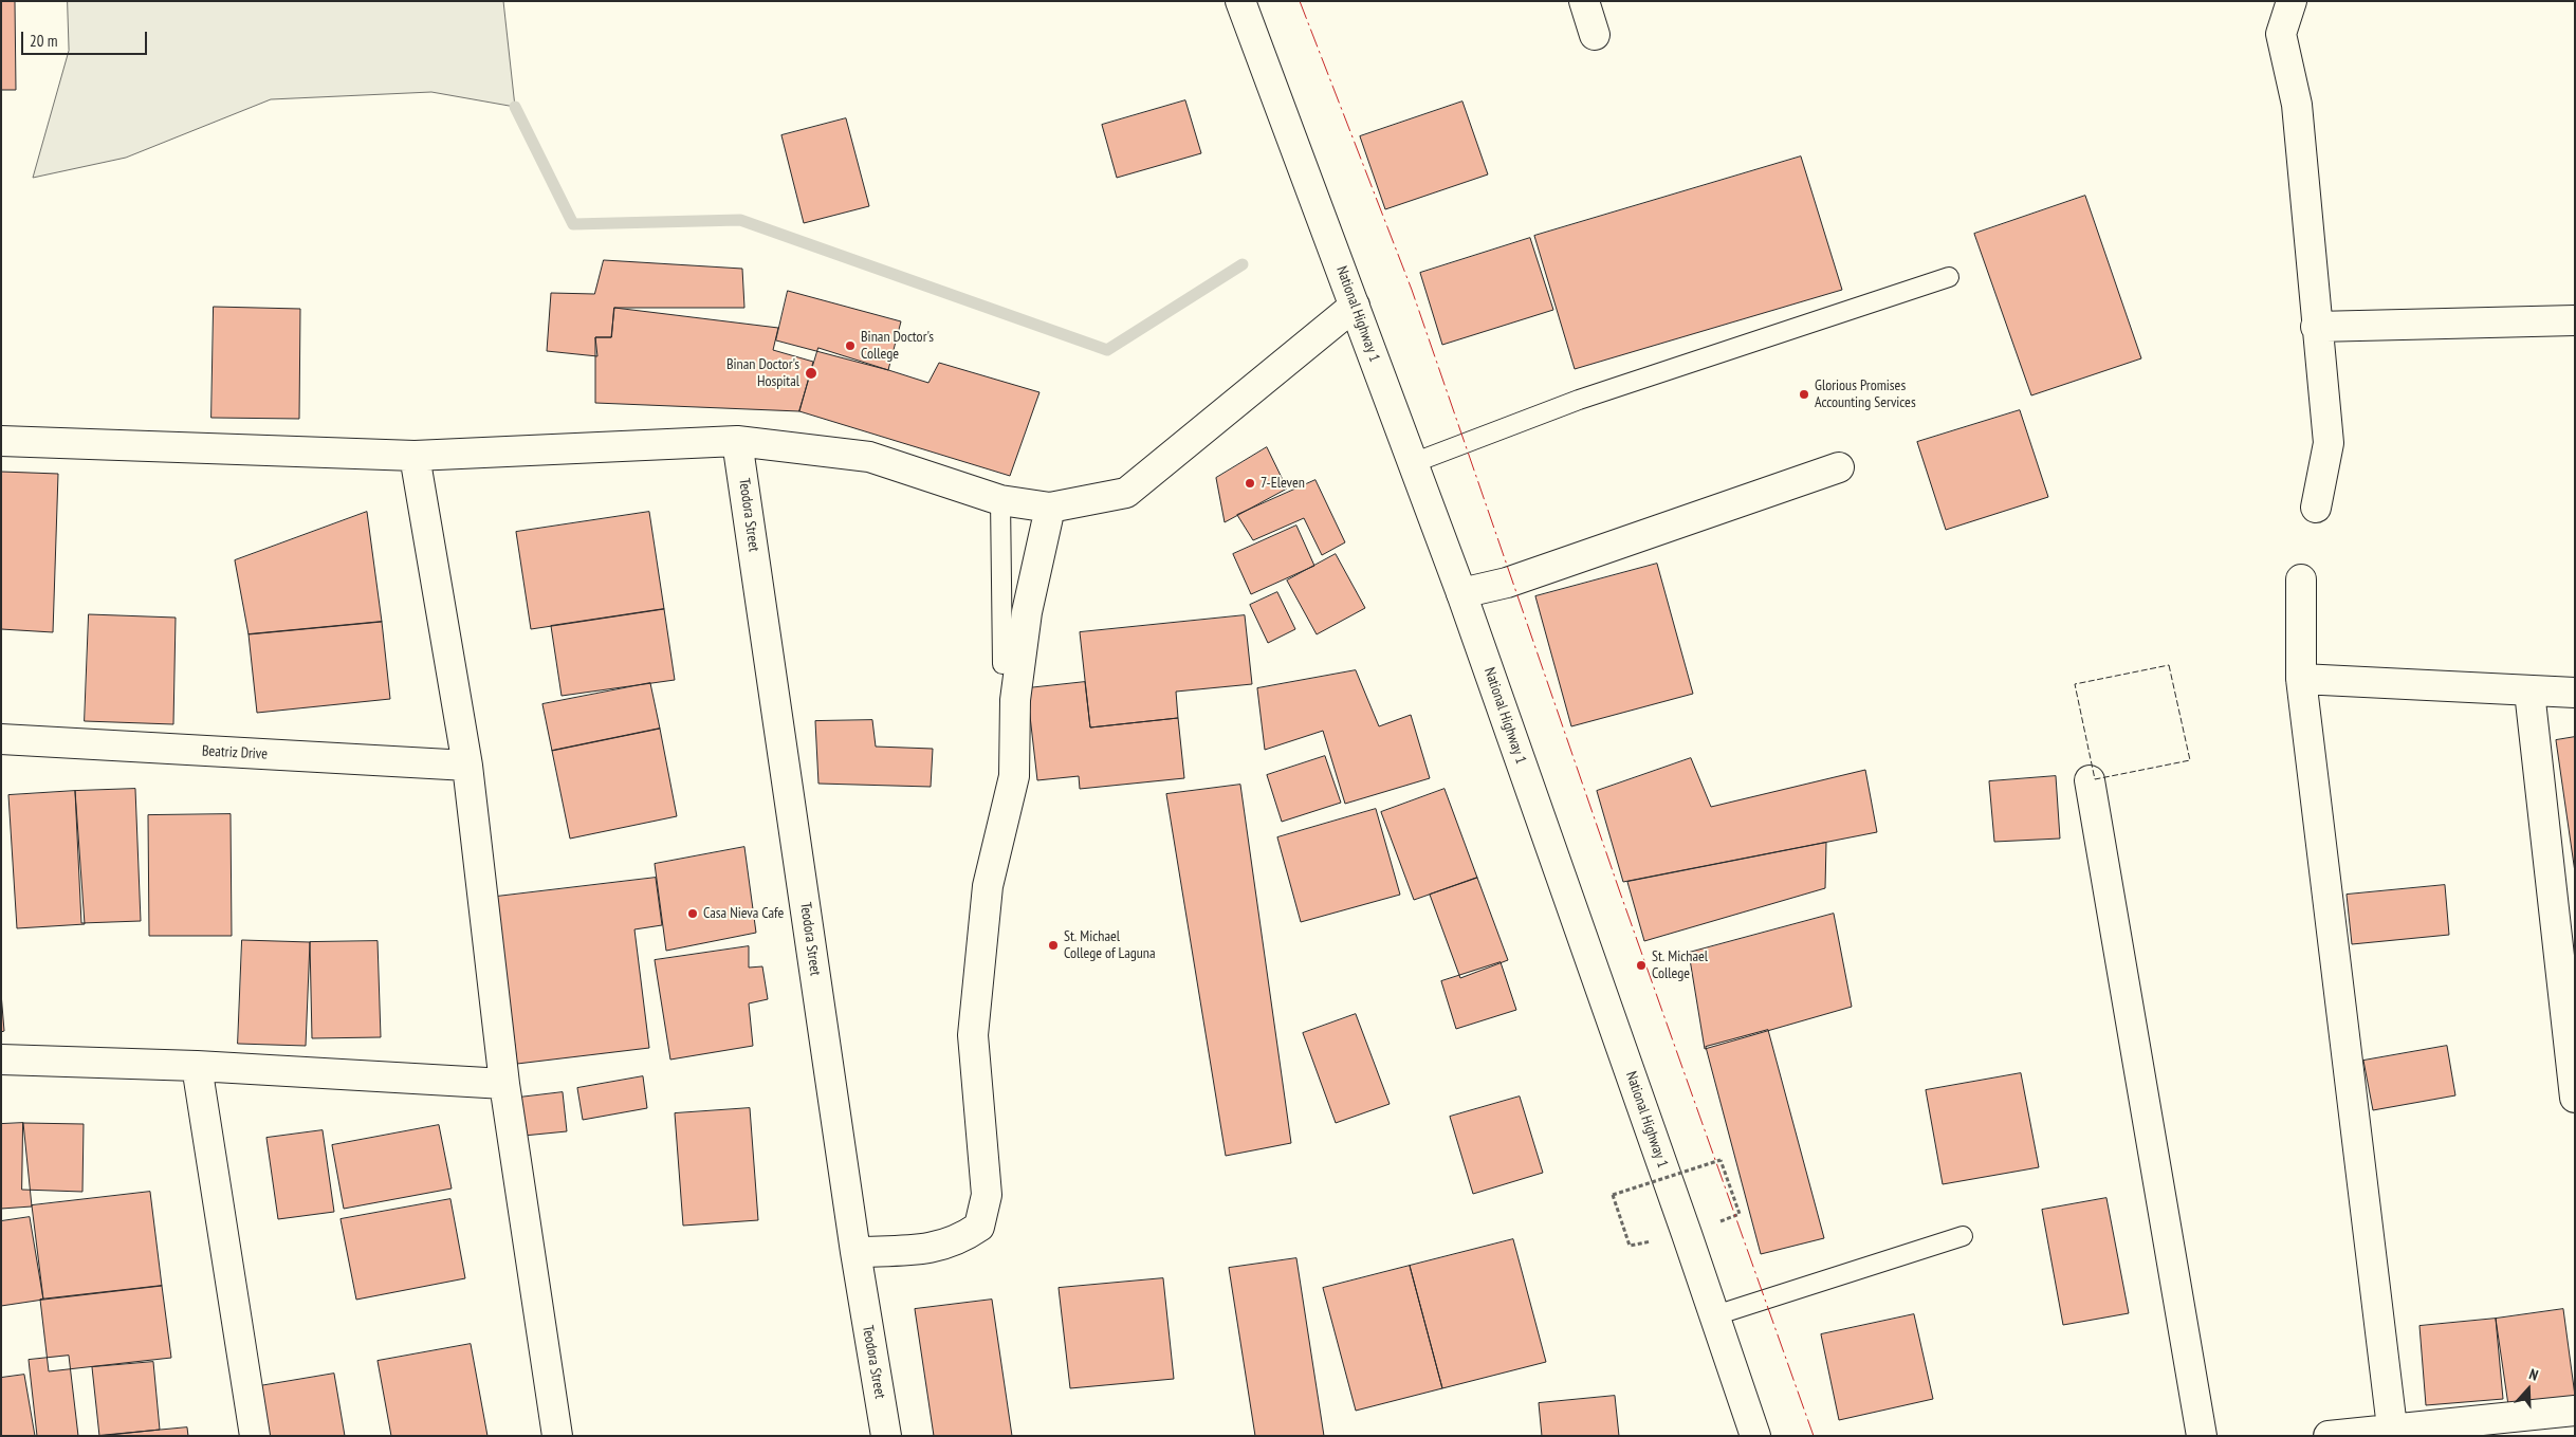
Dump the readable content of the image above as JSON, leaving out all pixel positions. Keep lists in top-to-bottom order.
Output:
{
  "streets": {
    "main road": ["National Highway 1", "Teodora Street", "Beatriz Drive"]
  },
  "places": [
    "Binan Doctor's College",
    "Binan Doctor's Hospital",
    "Glorious Promises Accounting Services",
    "7-Eleven",
    "Casa Nieva Cafe",
    "St. Michael College of Laguna",
    "St. Michael College"
  ],
  "scale_bar": "20 m",
  "north": "top"
}
